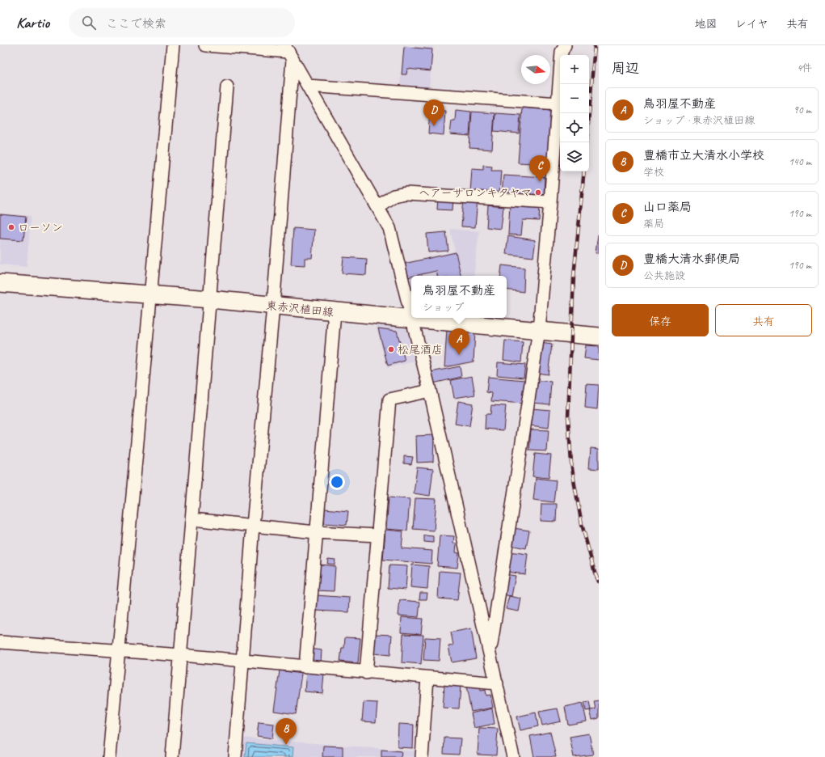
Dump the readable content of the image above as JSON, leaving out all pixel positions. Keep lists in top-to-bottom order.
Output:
{
  "streets": {
    "main road": ["東赤沢植田線"]
  },
  "places": ["ヘアーサロンキタヤマ", "ローソン", "松尾酒店"],
  "north": "right",
  "page": {
    "header": "Kartio",
    "search": "ここで検索",
    "nav": ["地図", "レイヤ", "共有"],
    "heading": ["周辺", "4件"],
    "map_buttons": ["+", "−"],
    "list": [
      {
        "mark": "A",
        "name": "鳥羽屋不動産",
        "note": "ショップ · 東赤沢植田線",
        "value": "90 m"
      },
      {
        "mark": "B",
        "name": "豊橋市立大清水小学校",
        "note": "学校",
        "value": "140 m"
      },
      {
        "mark": "C",
        "name": "山口薬局",
        "note": "薬局",
        "value": "190 m"
      },
      {
        "mark": "D",
        "name": "豊橋大清水郵便局",
        "note": "公共施設",
        "value": "190 m"
      }
    ],
    "pins": [
      "D",
      "C",
      "A",
      "B"
    ],
    "popup": ["鳥羽屋不動産", "ショップ"],
    "buttons": ["保存", "共有"]
  }
}
